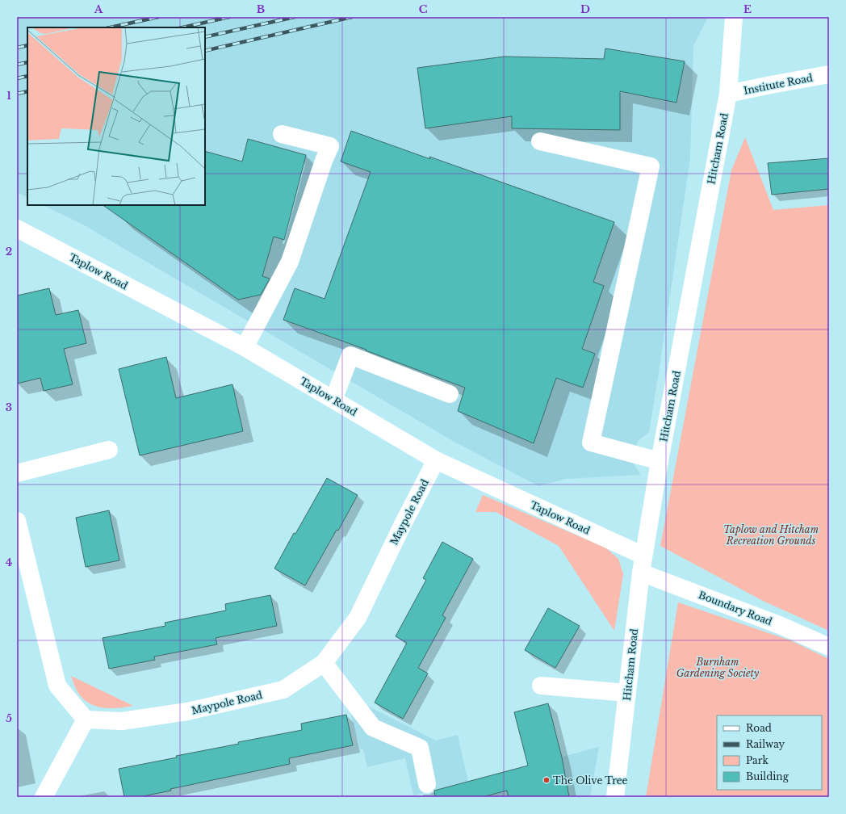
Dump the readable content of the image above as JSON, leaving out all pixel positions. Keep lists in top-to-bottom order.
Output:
{
  "streets": {
    "street": [
      "Institute Road",
      "Hitcham Road",
      "Taplow Road",
      "Maypole Road",
      "Boundary Road"
    ]
  },
  "crossings": [
    ["Institute Road", "Hitcham Road"],
    ["Hitcham Road", "Taplow Road"],
    ["Hitcham Road", "Boundary Road"],
    ["Taplow Road", "Maypole Road"],
    ["Taplow Road", "Boundary Road"]
  ],
  "parks": ["Taplow and Hitcham Recreation Grounds", "Burnham Gardening Society"],
  "places": ["The Olive Tree"],
  "legend": [
    "Road",
    "Railway",
    "Park",
    "Building"
  ],
  "grid": {
    "columns": [
      "A",
      "B",
      "C",
      "D",
      "E"
    ],
    "rows": [
      "1",
      "2",
      "3",
      "4",
      "5"
    ]
  }
}
